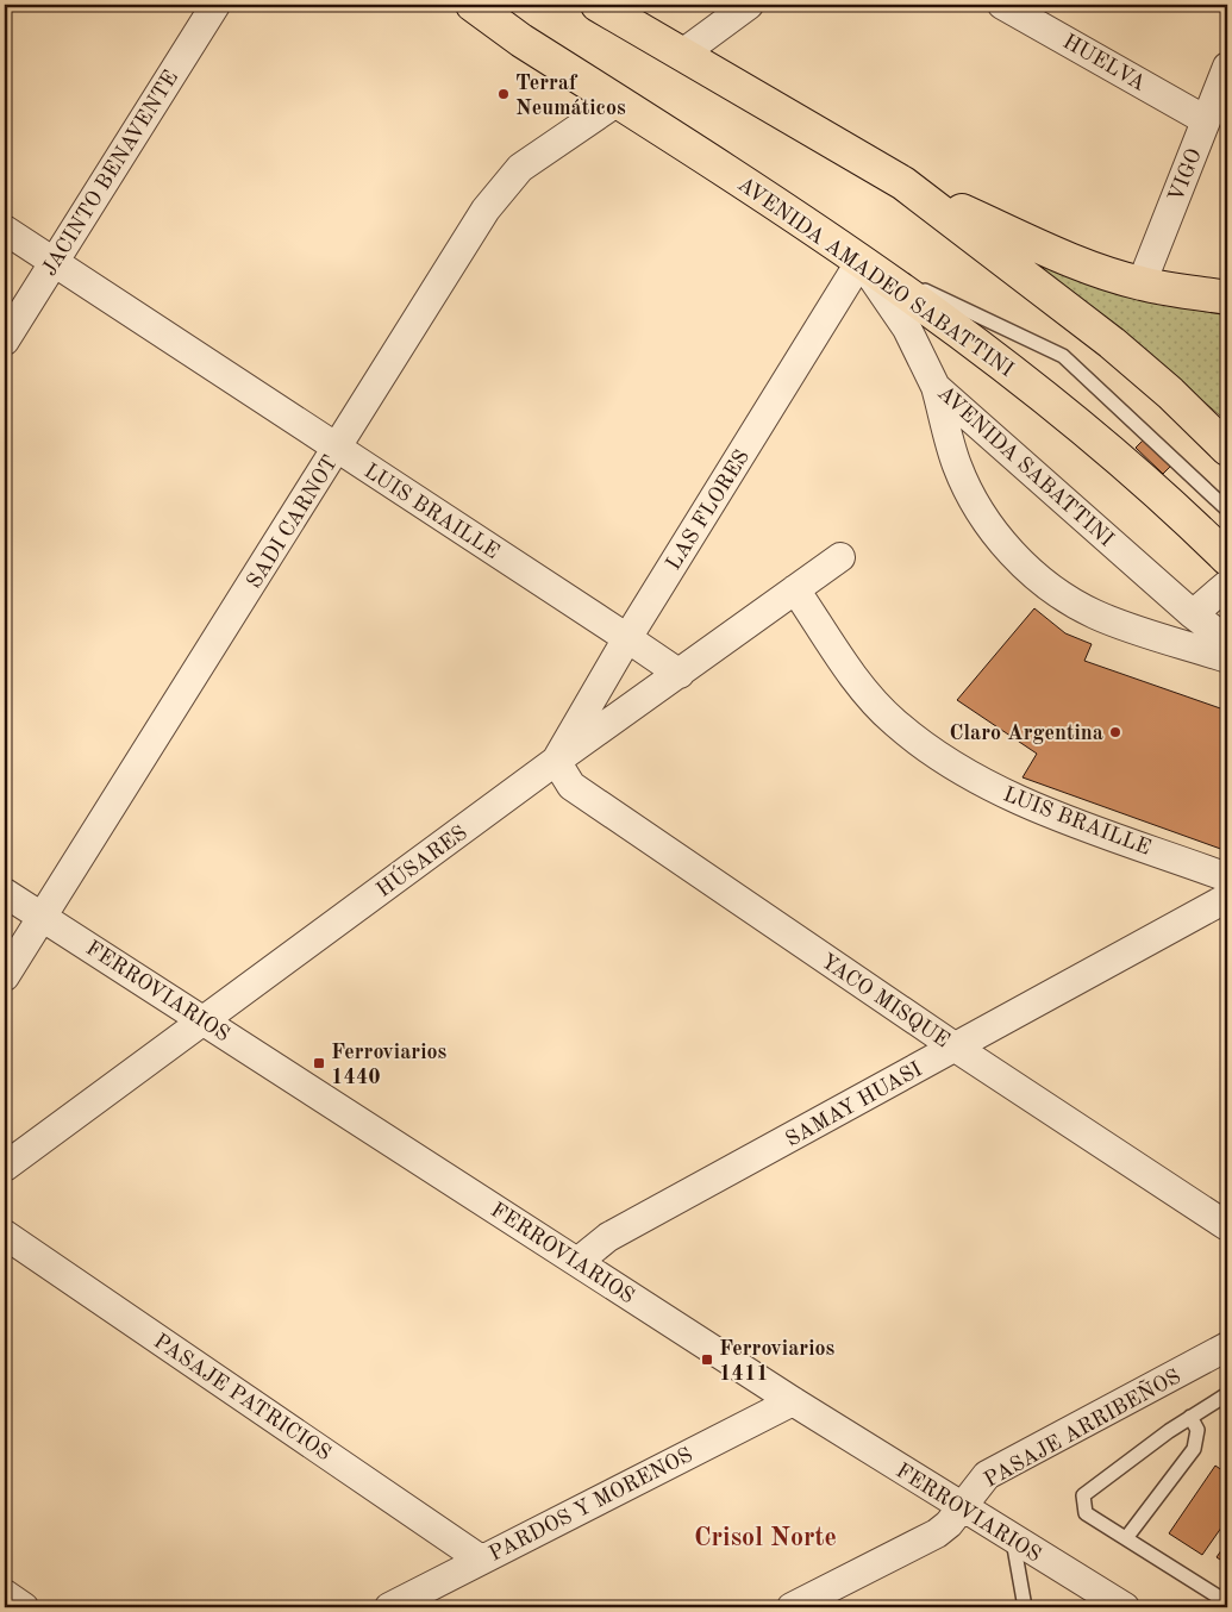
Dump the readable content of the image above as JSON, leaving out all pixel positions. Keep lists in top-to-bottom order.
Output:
{
  "streets": {
    "main road": ["AVENIDA AMADEO SABATTINI"],
    "street": [
      "HUELVA",
      "JACINTO BENAVENTE",
      "VIGO",
      "AVENIDA SABATTINI",
      "LAS FLORES",
      "LUIS BRAILLE",
      "SADI CARNOT",
      "HÚSARES",
      "FERROVIARIOS",
      "YACO MISQUE",
      "SAMAY HUASI",
      "PASAJE PATRICIOS",
      "PASAJE ARRIBEÑOS",
      "PARDOS Y MORENOS"
    ]
  },
  "crossings": [
    ["HUELVA", "VIGO"],
    ["JACINTO BENAVENTE", "LUIS BRAILLE"],
    ["AVENIDA AMADEO SABATTINI", "AVENIDA SABATTINI"],
    ["AVENIDA AMADEO SABATTINI", "LAS FLORES"],
    ["AVENIDA AMADEO SABATTINI", "SADI CARNOT"],
    ["AVENIDA SABATTINI", "LAS FLORES"],
    ["LAS FLORES", "LUIS BRAILLE"],
    ["LAS FLORES", "HÚSARES"],
    ["LAS FLORES", "YACO MISQUE"],
    ["LUIS BRAILLE", "SADI CARNOT"],
    ["LUIS BRAILLE", "HÚSARES"],
    ["SADI CARNOT", "FERROVIARIOS"],
    ["HÚSARES", "FERROVIARIOS"],
    ["HÚSARES", "YACO MISQUE"],
    ["FERROVIARIOS", "SAMAY HUASI"],
    ["FERROVIARIOS", "PASAJE ARRIBEÑOS"],
    ["FERROVIARIOS", "PARDOS Y MORENOS"],
    ["YACO MISQUE", "SAMAY HUASI"],
    ["PASAJE PATRICIOS", "PARDOS Y MORENOS"]
  ],
  "districts": ["Crisol Norte"],
  "places": {
    "other": ["Terraf Neumáticos", "Claro Argentina"],
    "transit": ["Ferroviarios 1440", "Ferroviarios 1411"]
  }
}
